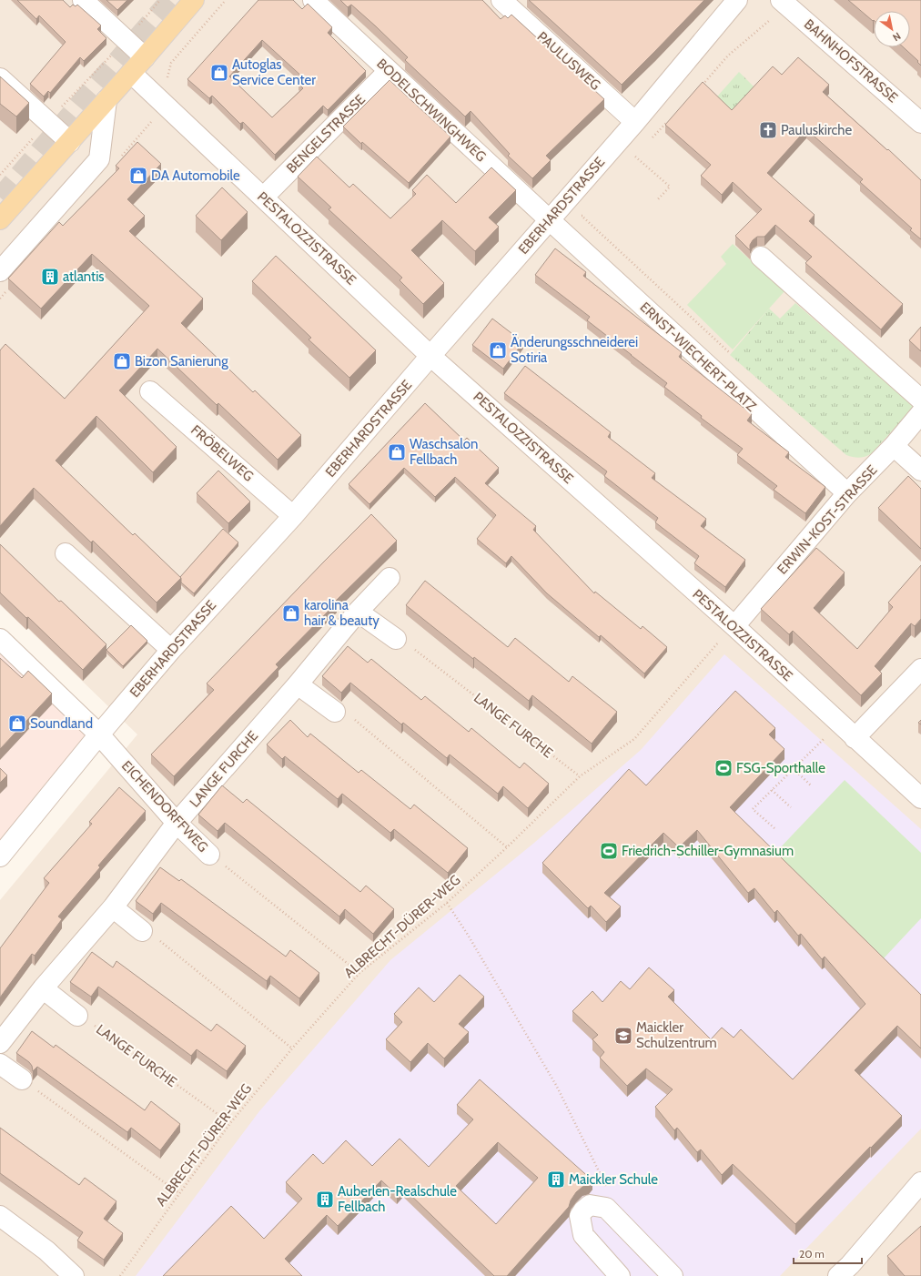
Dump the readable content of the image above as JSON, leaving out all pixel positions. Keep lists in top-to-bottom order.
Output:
{
  "streets": {
    "street": [
      "PAULUSWEG",
      "BAHNHOFSTRASSE",
      "BODELSCHWINGHWEG",
      "BENGELSTRASSE",
      "EBERHARDSTRASSE",
      "PESTALOZZISTRASSE",
      "ERNST-WIECHERT-PLATZ",
      "FRÖBELWEG",
      "ERWIN-KOST-STRASSE",
      "LANGE FURCHE",
      "EICHENDORFFWEG"
    ],
    "path": ["ALBRECHT-DÜRER-WEG"]
  },
  "crossings": [
    ["PAULUSWEG", "EBERHARDSTRASSE"],
    ["BODELSCHWINGHWEG", "BENGELSTRASSE"],
    ["BODELSCHWINGHWEG", "EBERHARDSTRASSE"],
    ["BODELSCHWINGHWEG", "ERNST-WIECHERT-PLATZ"],
    ["BENGELSTRASSE", "PESTALOZZISTRASSE"],
    ["EBERHARDSTRASSE", "PESTALOZZISTRASSE"],
    ["EBERHARDSTRASSE", "ERNST-WIECHERT-PLATZ"],
    ["EBERHARDSTRASSE", "FRÖBELWEG"],
    ["EBERHARDSTRASSE", "EICHENDORFFWEG"],
    ["PESTALOZZISTRASSE", "ERWIN-KOST-STRASSE"],
    ["PESTALOZZISTRASSE", "ALBRECHT-DÜRER-WEG"],
    ["ERNST-WIECHERT-PLATZ", "ERWIN-KOST-STRASSE"],
    ["ERWIN-KOST-STRASSE", "ALBRECHT-DÜRER-WEG"],
    ["LANGE FURCHE", "EICHENDORFFWEG"],
    ["LANGE FURCHE", "ALBRECHT-DÜRER-WEG"],
    ["EICHENDORFFWEG", "ALBRECHT-DÜRER-WEG"]
  ],
  "places": {
    "shop": [
      "Autoglas Service Center",
      "DA Automobile",
      "Änderungsschneiderei Sotiria",
      "Bizon Sanierung",
      "Waschsalon Fellbach",
      "karolina hair & beauty",
      "Soundland"
    ],
    "church": ["Pauluskirche"],
    "building": ["atlantis", "Maickler Schule", "Auberlen-Realschule Fellbach"],
    "sports": ["FSG-Sporthalle", "Friedrich-Schiller-Gymnasium"],
    "school or university": ["Maickler Schulzentrum"]
  },
  "scale_bar": "20 m",
  "north": "bottom right"
}
